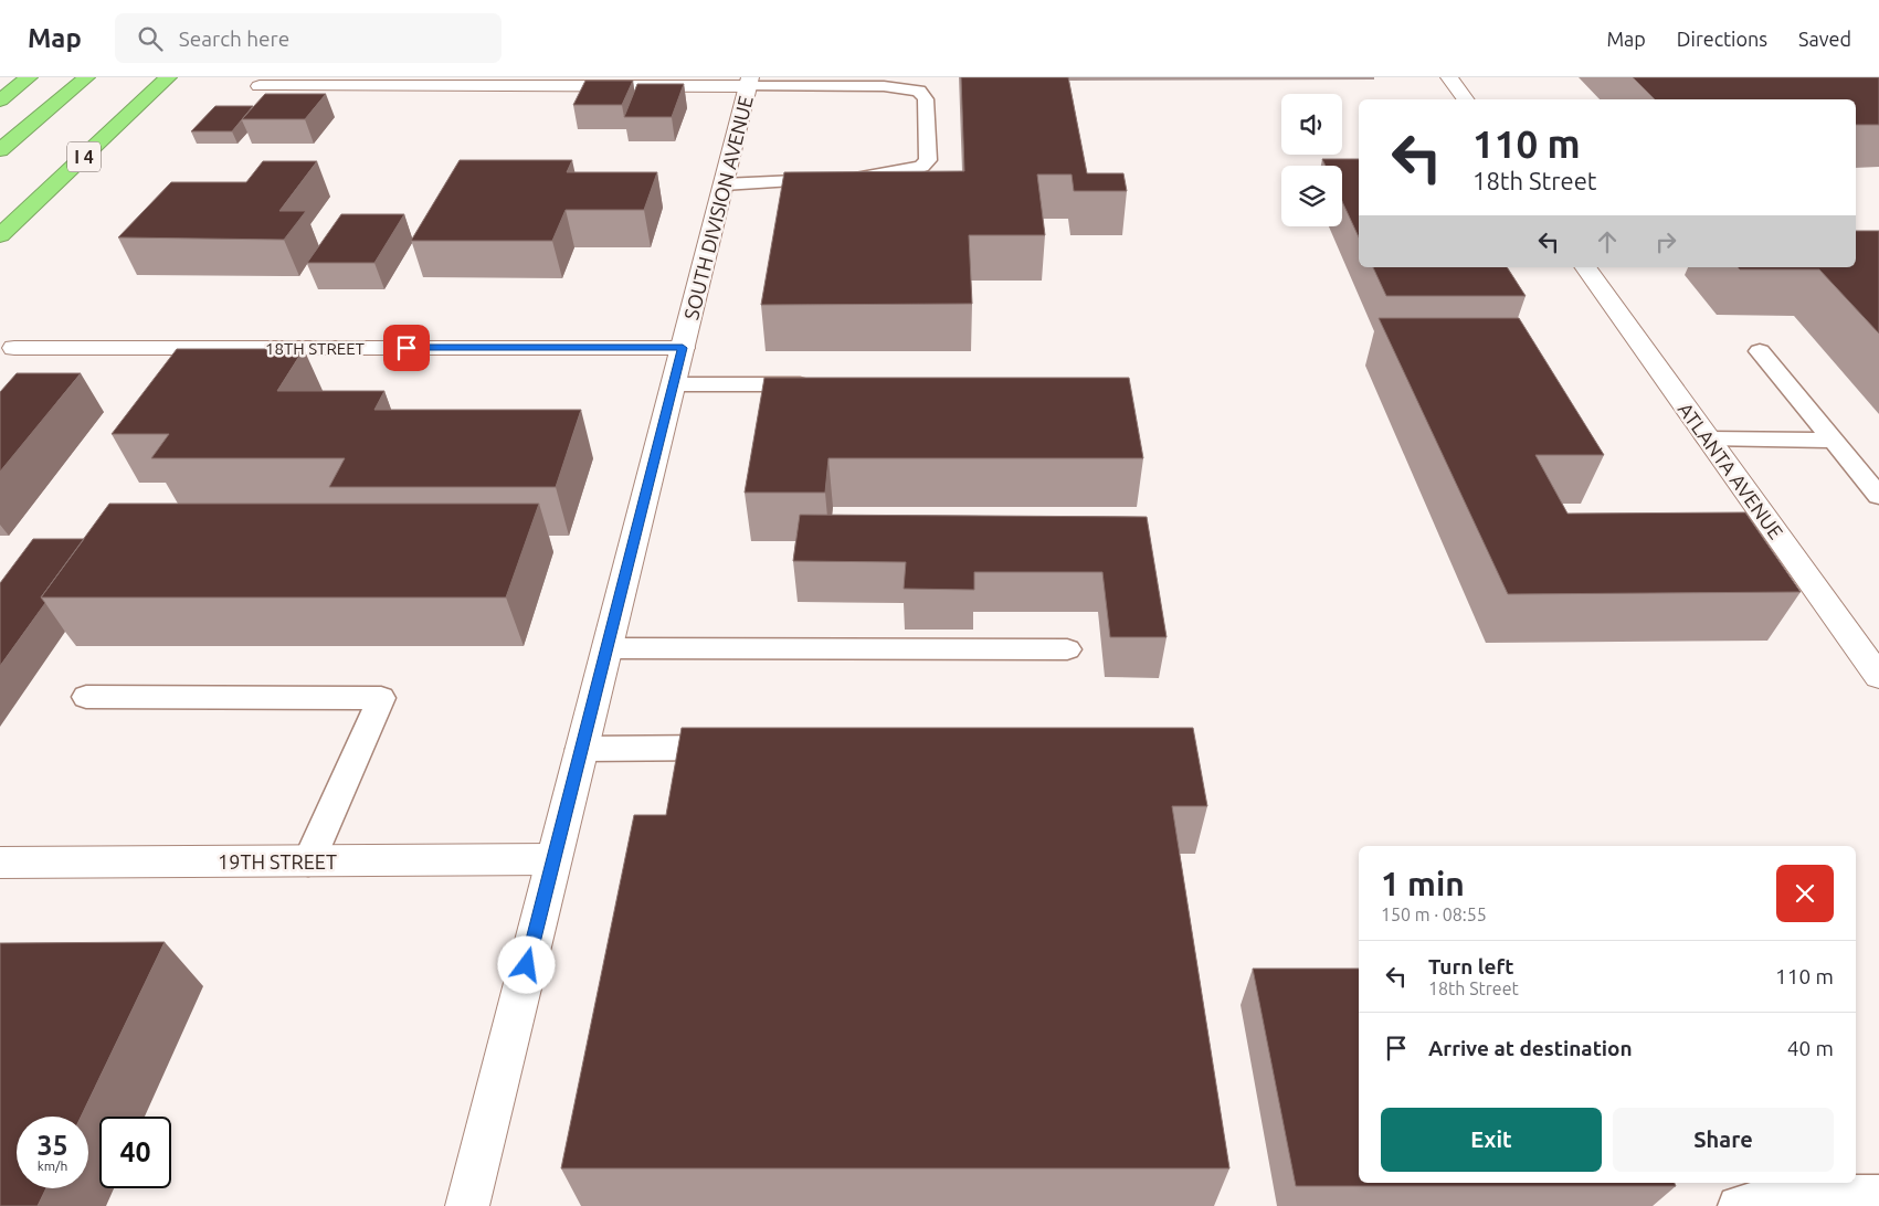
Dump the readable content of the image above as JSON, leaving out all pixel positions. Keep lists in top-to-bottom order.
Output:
{
  "streets": {
    "highway": ["I 4"],
    "street": [
      "SOUTH DIVISION AVENUE",
      "18TH STREET",
      "ATLANTA AVENUE",
      "19TH STREET"
    ]
  },
  "crossings": [
    ["SOUTH DIVISION AVENUE", "18TH STREET"],
    ["SOUTH DIVISION AVENUE", "19TH STREET"]
  ],
  "page": {
    "header": "Map",
    "search": "Search here",
    "nav": ["Map", "Directions", "Saved"],
    "turn": ["110 m", "18th Street"],
    "heading": ["1 min", "150 m · 08:55"],
    "list": [
      {
        "name": "Turn left",
        "note": "18th Street",
        "value": "110 m"
      },
      {
        "name": "Arrive at destination",
        "value": "40 m"
      }
    ],
    "buttons": ["Exit", "Share"],
    "speed": "35 km/h",
    "limit": "40"
  }
}
